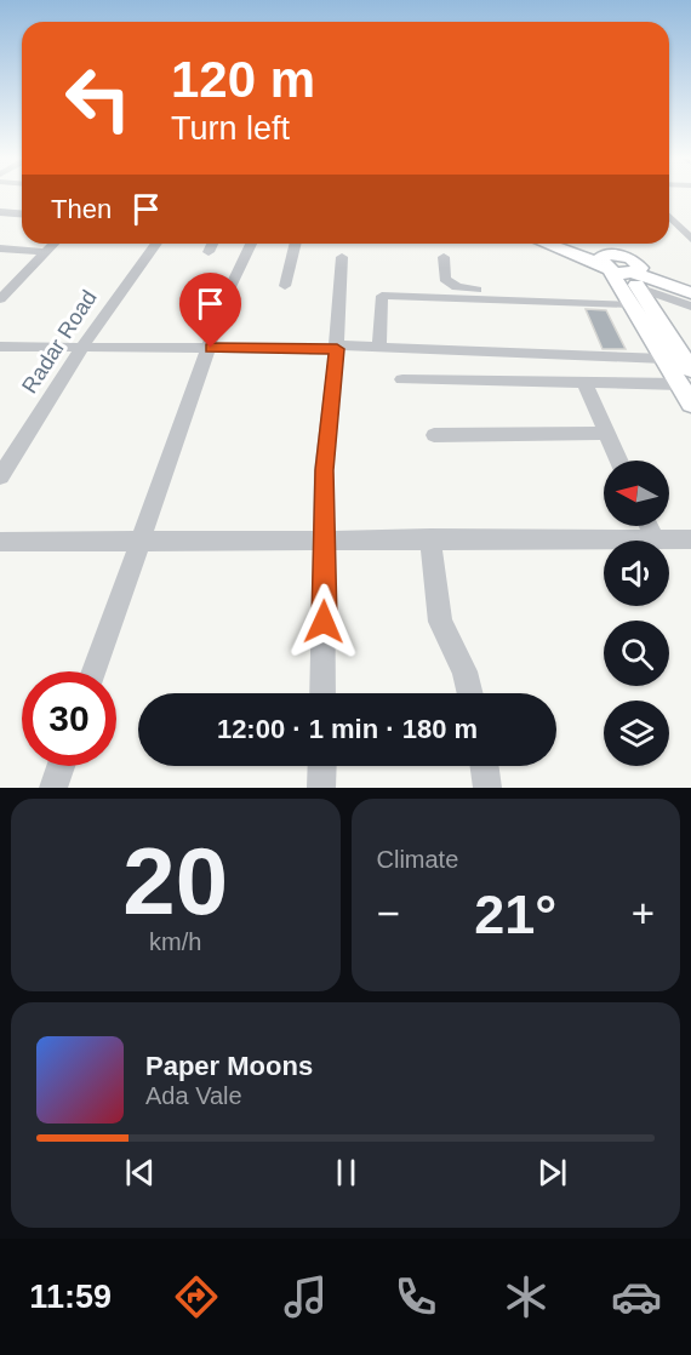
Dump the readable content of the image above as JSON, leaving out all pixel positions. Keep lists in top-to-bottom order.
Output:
{
  "streets": {
    "street": ["Radar Road"]
  },
  "north": "left",
  "page": {
    "turn": ["120 m", "Turn left"],
    "then": "Then",
    "limit": "30",
    "trip": "12:00 · 1 min · 180 m",
    "tile": [
      ["20", "km/h"],
      "Climate"
    ],
    "heat": ["−", "21°", "+"],
    "song": ["Paper Moons", "Ada Vale"],
    "tabs": "11:59"
  }
}
